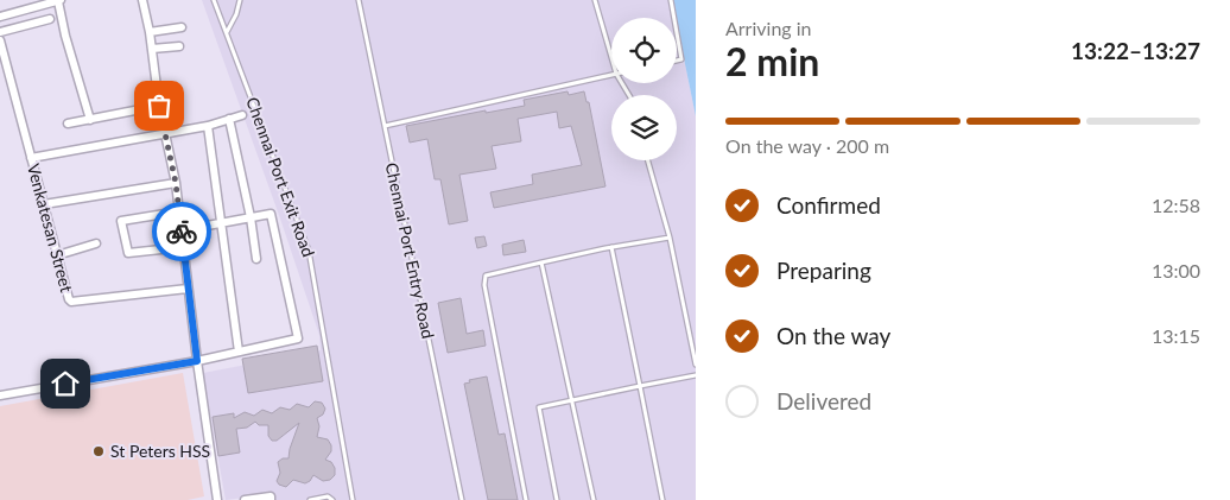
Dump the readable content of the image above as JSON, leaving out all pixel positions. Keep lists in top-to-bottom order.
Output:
{
  "streets": {
    "street": ["Venkatesan Street"],
    "lane": ["Chennai Port Exit Road", "Chennai Port Entry Road"]
  },
  "places": ["St Peters HSS"],
  "page": {
    "heading": ["2 min", "Arriving in", "13:22–13:27"],
    "bar": "On the way · 200 m",
    "list": [
      ["Confirmed", "12:58"],
      ["Preparing", "13:00"],
      ["On the way", "13:15"],
      "Delivered"
    ]
  }
}
